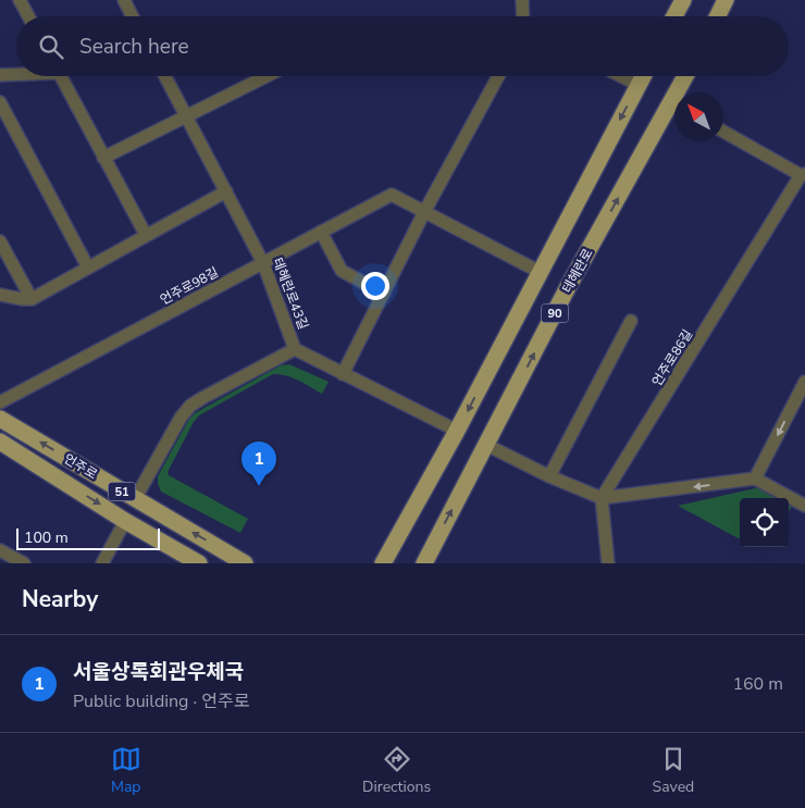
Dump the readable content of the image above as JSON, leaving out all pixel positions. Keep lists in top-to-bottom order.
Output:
{
  "streets": {
    "main road": [
      "테헤란로",
      "90",
      "언주로",
      "51"
    ],
    "street": ["언주로98길", "테헤란로43길", "언주로86길"]
  },
  "crossings": [
    ["언주로98길", "테헤란로43길"],
    ["테헤란로43길", "90"]
  ],
  "scale_bar": "100 m",
  "north": "top left",
  "page": {
    "search": "Search here",
    "pins": "1",
    "scale": "100 m",
    "heading": "Nearby",
    "list": [
      {
        "mark": "1",
        "name": "서울상록회관우체국",
        "note": "Public building · 언주로",
        "value": "160 m"
      }
    ],
    "nav": ["Map", "Directions", "Saved"]
  }
}
